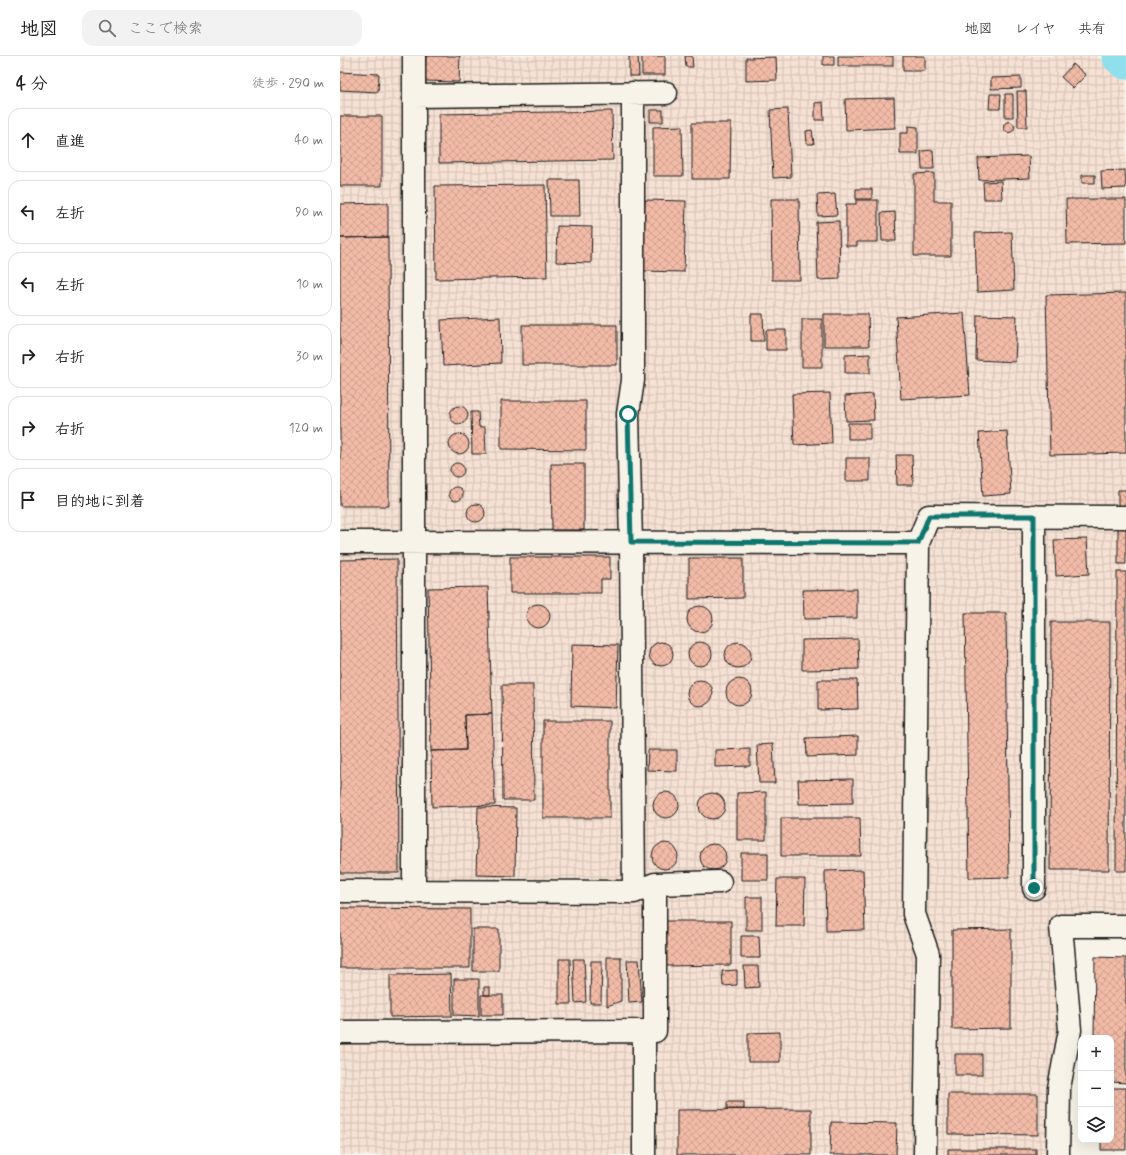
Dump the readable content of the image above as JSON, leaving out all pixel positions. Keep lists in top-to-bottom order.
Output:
{
  "page": {
    "header": "地図",
    "search": "ここで検索",
    "nav": ["地図", "レイヤ", "共有"],
    "heading": ["4 分", "徒歩 · 290 m"],
    "list": [
      ["直進", "40 m"],
      ["左折", "90 m"],
      ["左折", "10 m"],
      ["右折", "30 m"],
      ["右折", "120 m"],
      "目的地に到着"
    ],
    "map_buttons": ["+", "−"]
  }
}
